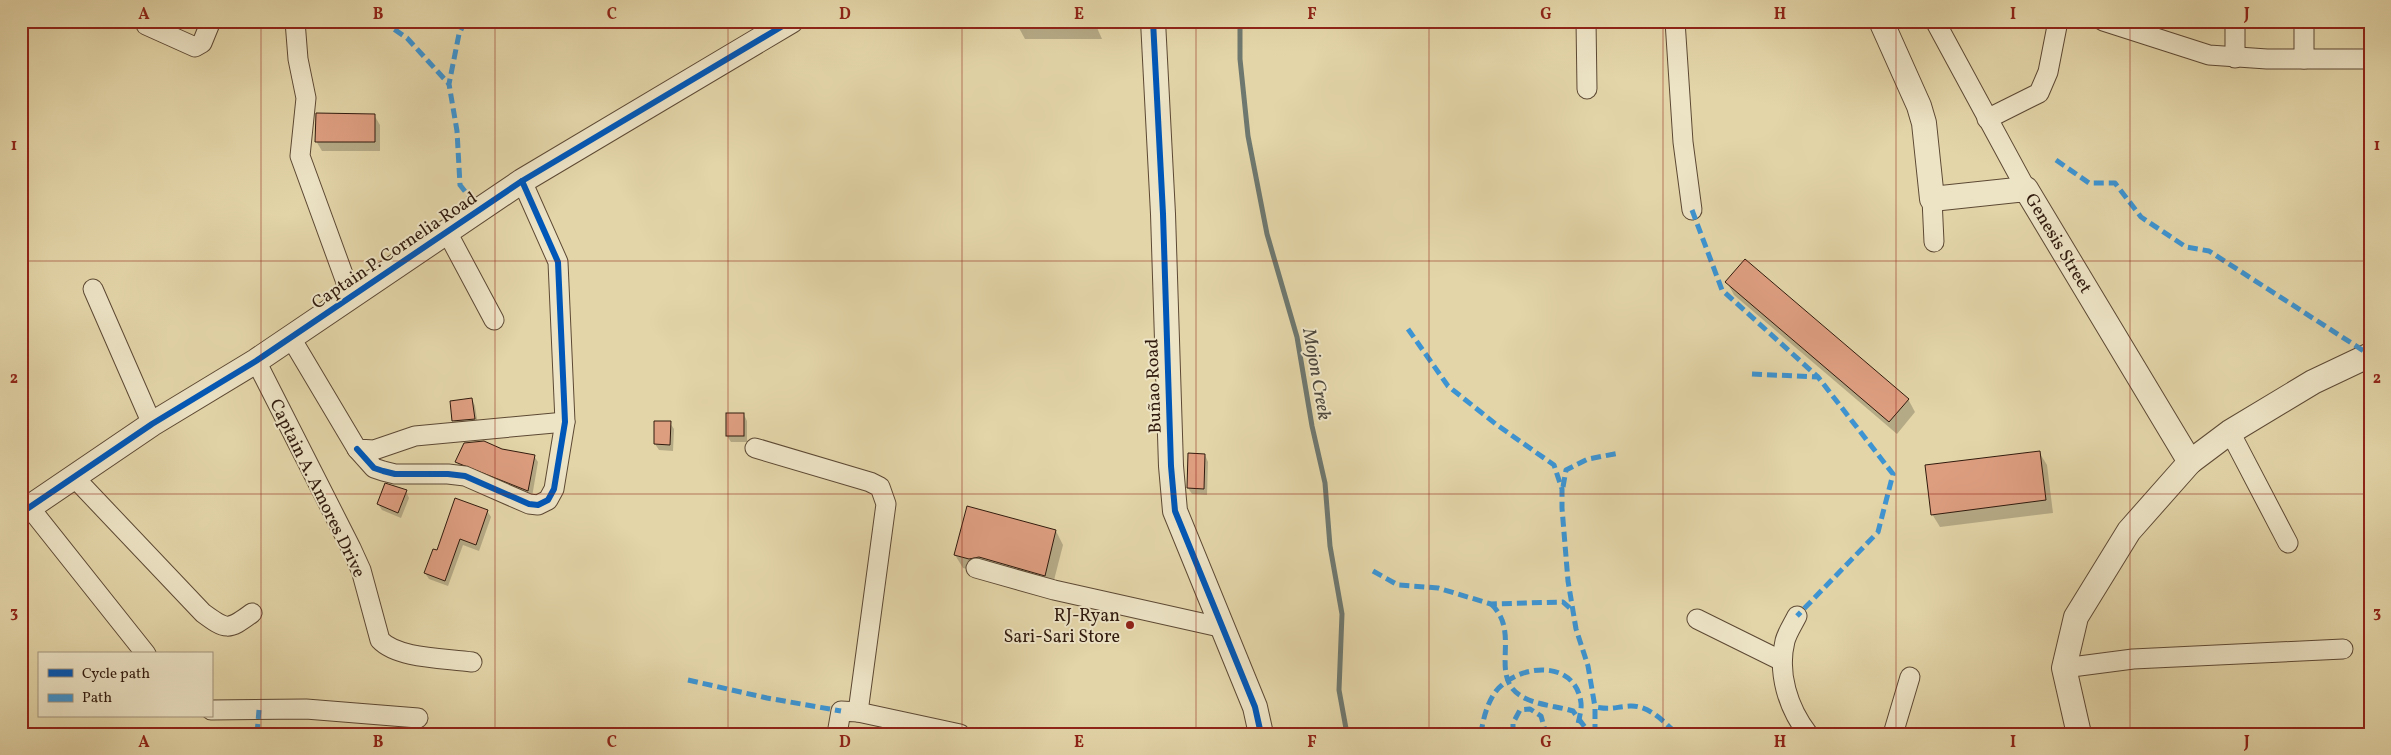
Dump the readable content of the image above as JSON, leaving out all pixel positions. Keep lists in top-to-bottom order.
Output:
{
  "streets": {
    "street": [
      "Genesis Street",
      "Captain P. Cornelia Road",
      "Buñao Road",
      "Captain A. Amores Drive"
    ]
  },
  "crossings": [
    ["Captain P. Cornelia Road", "Captain A. Amores Drive"]
  ],
  "water": ["Mojon Creek"],
  "places": ["RJ-Ryan Sari-Sari Store"],
  "legend": ["Cycle path", "Path"],
  "grid": {
    "columns": [
      "A",
      "B",
      "C",
      "D",
      "E",
      "F",
      "G",
      "H",
      "I",
      "J"
    ],
    "rows": ["1", "2", "3"]
  }
}
